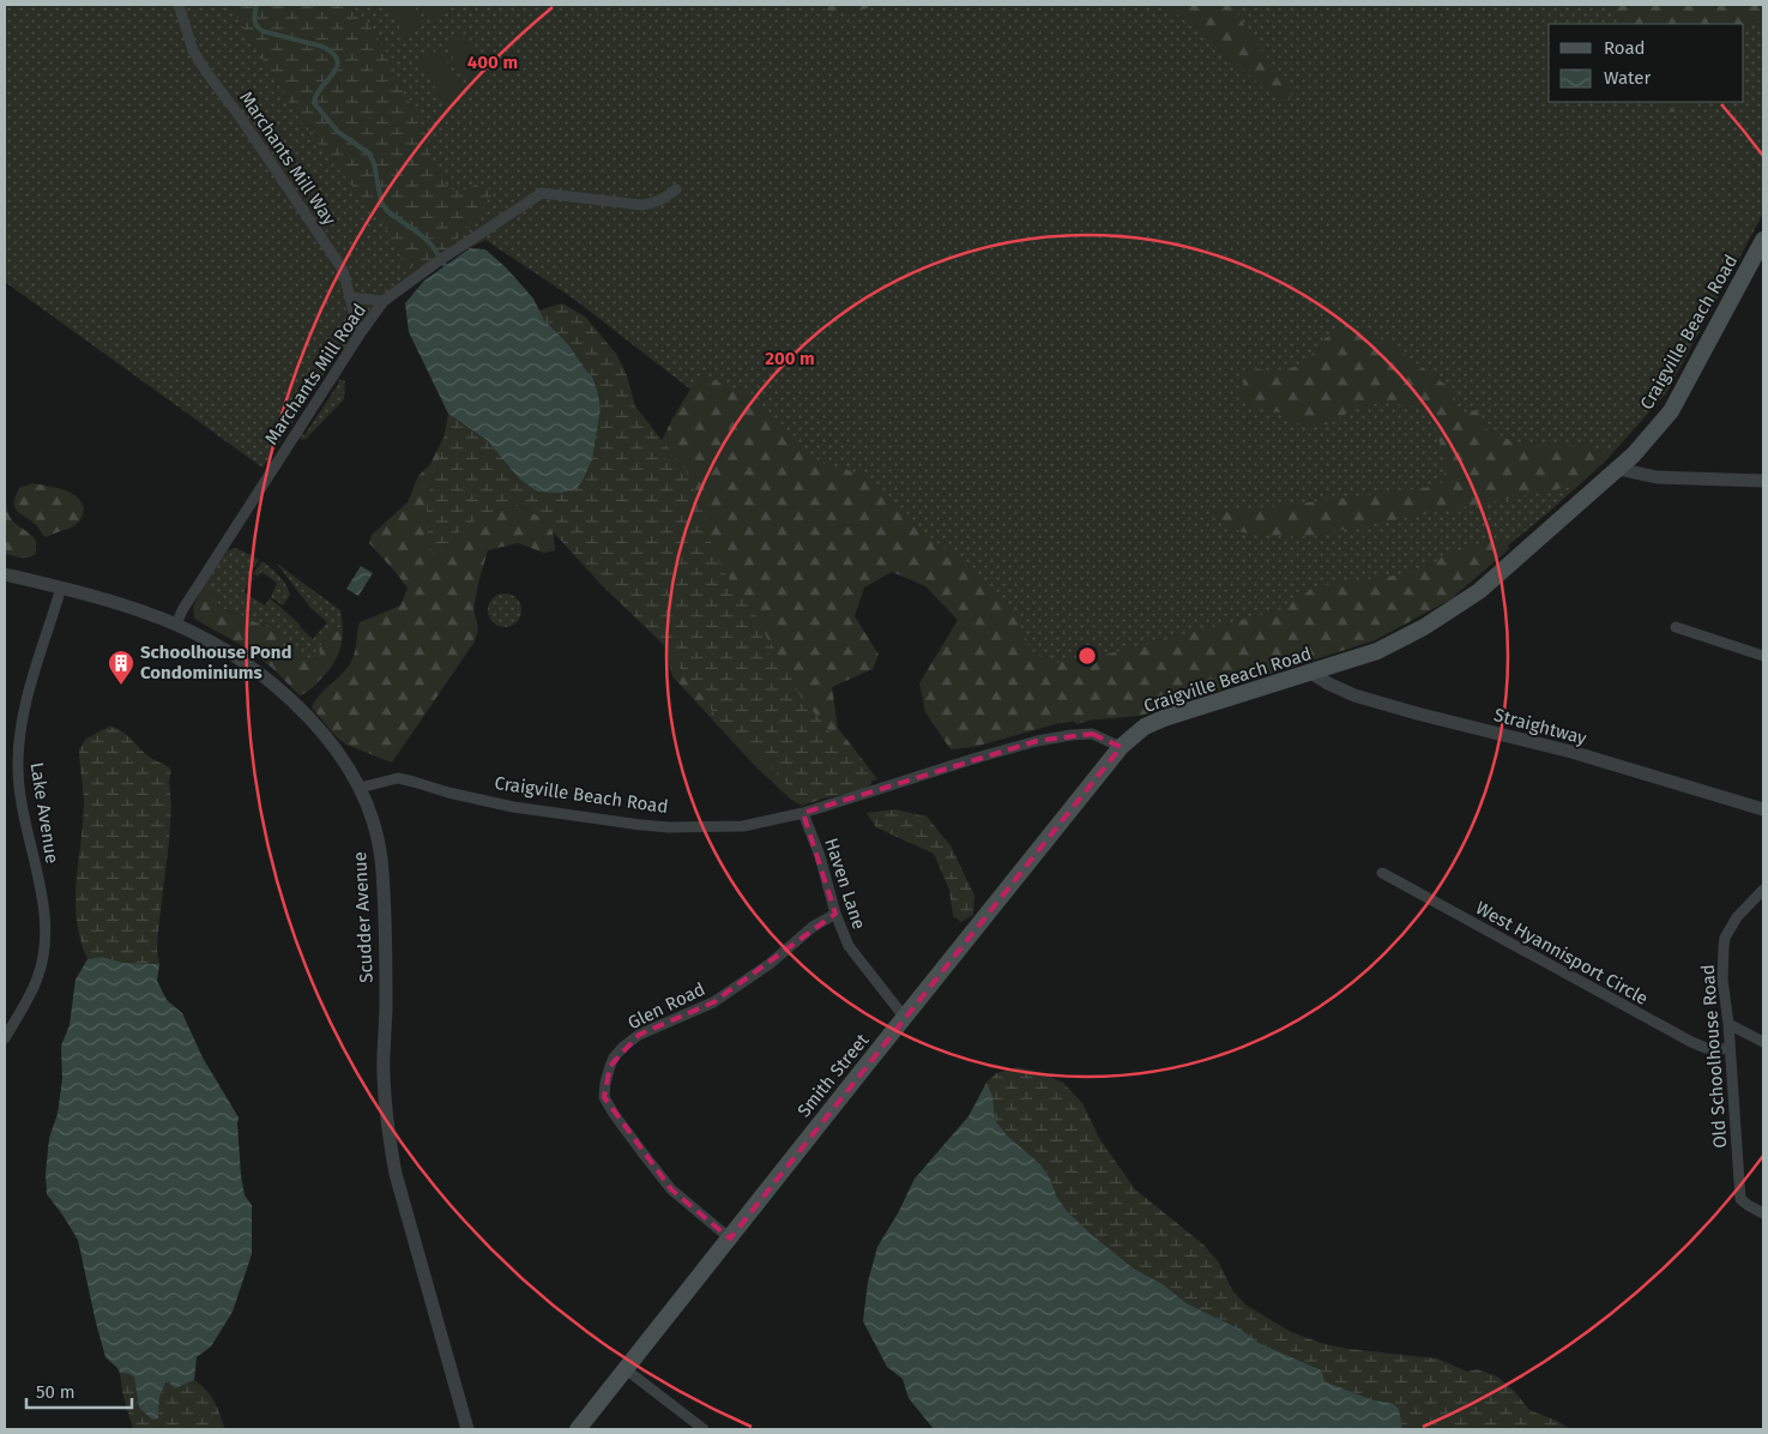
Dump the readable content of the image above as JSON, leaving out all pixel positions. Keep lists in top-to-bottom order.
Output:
{
  "streets": {
    "main road": ["Craigville Beach Road", "Smith Street"],
    "street": [
      "Marchants Mill Way",
      "Marchants Mill Road",
      "Straightway",
      "Lake Avenue",
      "Haven Lane",
      "Scudder Avenue",
      "West Hyannisport Circle",
      "Glen Road",
      "Old Schoolhouse Road"
    ]
  },
  "crossings": [
    ["Marchants Mill Way", "Marchants Mill Road"],
    ["Craigville Beach Road", "Straightway"],
    ["Craigville Beach Road", "Haven Lane"],
    ["Craigville Beach Road", "Scudder Avenue"],
    ["Craigville Beach Road", "Smith Street"],
    ["Marchants Mill Road", "Scudder Avenue"],
    ["Lake Avenue", "Scudder Avenue"],
    ["Haven Lane", "Glen Road"],
    ["Haven Lane", "Smith Street"],
    ["West Hyannisport Circle", "Old Schoolhouse Road"],
    ["Glen Road", "Smith Street"]
  ],
  "places": {
    "building": ["Schoolhouse Pond Condominiums"]
  },
  "legend": ["Road", "Water"],
  "scale_bar": "50 m",
  "rings": ["400 m", "200 m"]
}
